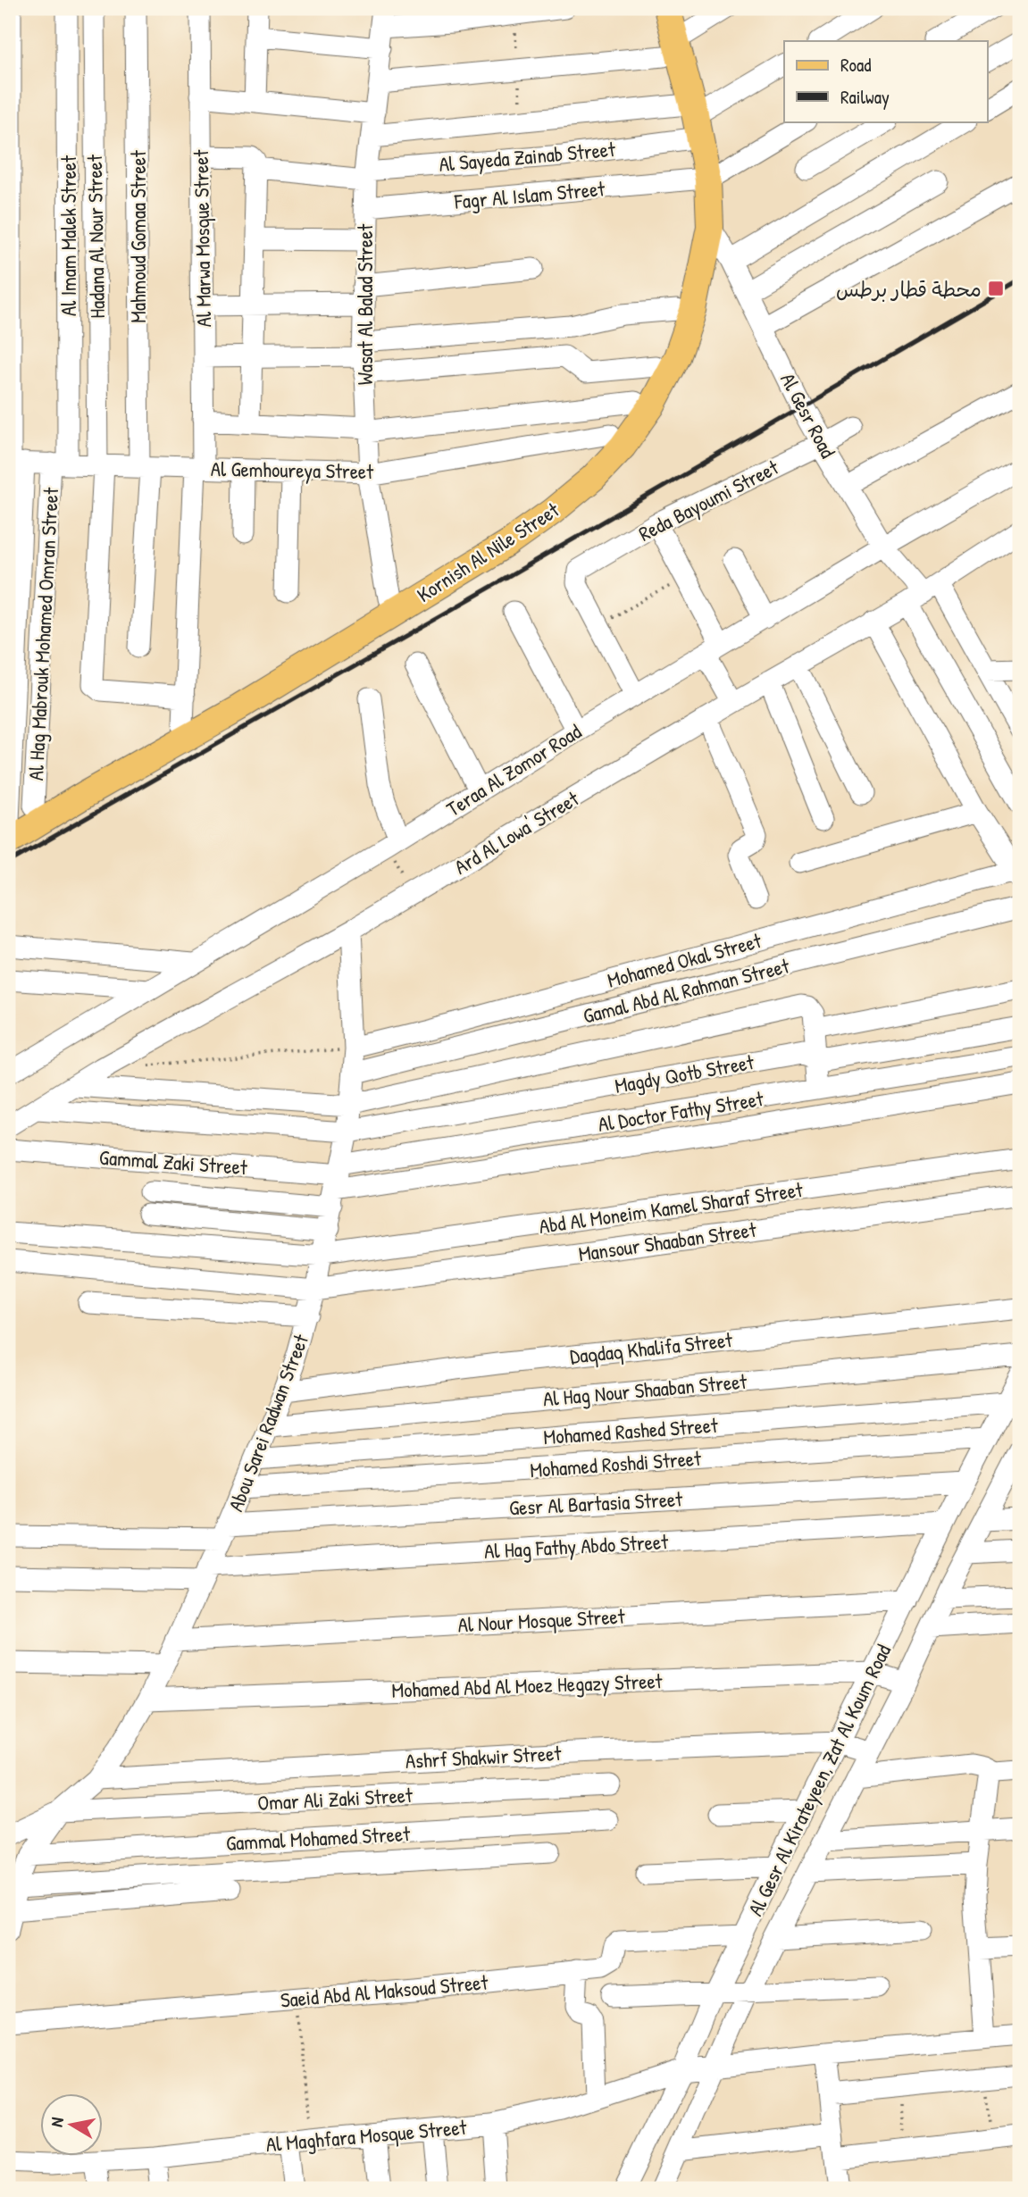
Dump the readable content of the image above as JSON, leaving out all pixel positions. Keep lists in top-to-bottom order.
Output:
{
  "streets": {
    "main road": ["Kornish Al Nile Street"],
    "street": [
      "Al Sayeda Zainab Street",
      "Fagr Al Islam Street",
      "Al Imam Malek Street",
      "Hadana Al Nour Street",
      "Mahmoud Gomaa Street",
      "Al Marwa Mosque Street",
      "Wasat Al Balad Street",
      "Al Gesr Road",
      "Al Gemhoureya Street",
      "Reda Bayoumi Street",
      "Al Hag Mabrouk Mohamed Omran Street",
      "Teraa Al Zomor Road",
      "Ard Al Lowa' Street",
      "Mohamed Okal Street",
      "Gamal Abd Al Rahman Street",
      "Magdy Qotb Street",
      "Al Doctor Fathy Street",
      "Gammal Zaki Street",
      "Abd Al Moneim Kamel Sharaf Street",
      "Mansour Shaaban Street",
      "Daqdaq Khalifa Street",
      "Al Hag Nour Shaaban Street",
      "Abou Sarei Radwan Street",
      "Mohamed Rashed Street",
      "Mohamed Roshdi Street",
      "Gesr Al Bartasia Street",
      "Al Hag Fathy Abdo Street",
      "Al Nour Mosque Street",
      "Mohamed Abd Al Moez Hegazy Street",
      "Ashrf Shakwir Street",
      "Al Gesr Al Kirateyeen, Zat Al Koum Road",
      "Omar Ali Zaki Street",
      "Gammal Mohamed Street",
      "Saeid Abd Al Maksoud Street",
      "Al Maghfara Mosque Street"
    ]
  },
  "crossings": [
    ["Al Sayeda Zainab Street", "Wasat Al Balad Street"],
    ["Al Sayeda Zainab Street", "Kornish Al Nile Street"],
    ["Fagr Al Islam Street", "Wasat Al Balad Street"],
    ["Fagr Al Islam Street", "Kornish Al Nile Street"],
    ["Al Imam Malek Street", "Al Gemhoureya Street"],
    ["Al Imam Malek Street", "Al Hag Mabrouk Mohamed Omran Street"],
    ["Hadana Al Nour Street", "Al Marwa Mosque Street"],
    ["Hadana Al Nour Street", "Al Gemhoureya Street"],
    ["Hadana Al Nour Street", "Kornish Al Nile Street"],
    ["Mahmoud Gomaa Street", "Al Gemhoureya Street"],
    ["Al Marwa Mosque Street", "Al Gemhoureya Street"],
    ["Al Marwa Mosque Street", "Kornish Al Nile Street"],
    ["Wasat Al Balad Street", "Al Gemhoureya Street"],
    ["Wasat Al Balad Street", "Kornish Al Nile Street"],
    ["Al Gesr Road", "Reda Bayoumi Street"],
    ["Al Gesr Road", "Kornish Al Nile Street"],
    ["Al Gesr Road", "Teraa Al Zomor Road"],
    ["Al Gesr Road", "Ard Al Lowa' Street"],
    ["Al Gemhoureya Street", "Kornish Al Nile Street"],
    ["Al Gemhoureya Street", "Al Hag Mabrouk Mohamed Omran Street"],
    ["Kornish Al Nile Street", "Al Hag Mabrouk Mohamed Omran Street"],
    ["Ard Al Lowa' Street", "Magdy Qotb Street"],
    ["Ard Al Lowa' Street", "Abou Sarei Radwan Street"],
    ["Mohamed Okal Street", "Abou Sarei Radwan Street"],
    ["Gamal Abd Al Rahman Street", "Abou Sarei Radwan Street"],
    ["Magdy Qotb Street", "Abou Sarei Radwan Street"],
    ["Al Doctor Fathy Street", "Gammal Zaki Street"],
    ["Al Doctor Fathy Street", "Abou Sarei Radwan Street"],
    ["Gammal Zaki Street", "Abou Sarei Radwan Street"],
    ["Abd Al Moneim Kamel Sharaf Street", "Abou Sarei Radwan Street"],
    ["Mansour Shaaban Street", "Abou Sarei Radwan Street"],
    ["Daqdaq Khalifa Street", "Abou Sarei Radwan Street"],
    ["Al Hag Nour Shaaban Street", "Abou Sarei Radwan Street"],
    ["Abou Sarei Radwan Street", "Mohamed Rashed Street"],
    ["Abou Sarei Radwan Street", "Mohamed Roshdi Street"],
    ["Abou Sarei Radwan Street", "Gesr Al Bartasia Street"],
    ["Abou Sarei Radwan Street", "Al Hag Fathy Abdo Street"],
    ["Abou Sarei Radwan Street", "Al Nour Mosque Street"],
    ["Abou Sarei Radwan Street", "Mohamed Abd Al Moez Hegazy Street"],
    ["Abou Sarei Radwan Street", "Ashrf Shakwir Street"],
    ["Abou Sarei Radwan Street", "Omar Ali Zaki Street"],
    ["Mohamed Rashed Street", "Al Gesr Al Kirateyeen, Zat Al Koum Road"],
    ["Mohamed Roshdi Street", "Al Gesr Al Kirateyeen, Zat Al Koum Road"],
    ["Gesr Al Bartasia Street", "Al Gesr Al Kirateyeen, Zat Al Koum Road"],
    ["Al Hag Fathy Abdo Street", "Al Gesr Al Kirateyeen, Zat Al Koum Road"],
    ["Al Nour Mosque Street", "Al Gesr Al Kirateyeen, Zat Al Koum Road"],
    ["Mohamed Abd Al Moez Hegazy Street", "Al Gesr Al Kirateyeen, Zat Al Koum Road"],
    ["Ashrf Shakwir Street", "Al Gesr Al Kirateyeen, Zat Al Koum Road"],
    ["Al Gesr Al Kirateyeen, Zat Al Koum Road", "Saeid Abd Al Maksoud Street"],
    ["Al Gesr Al Kirateyeen, Zat Al Koum Road", "Al Maghfara Mosque Street"]
  ],
  "places": {
    "transit": ["محطة قطار برطس"]
  },
  "legend": ["Road", "Railway"],
  "north": "left"
}
